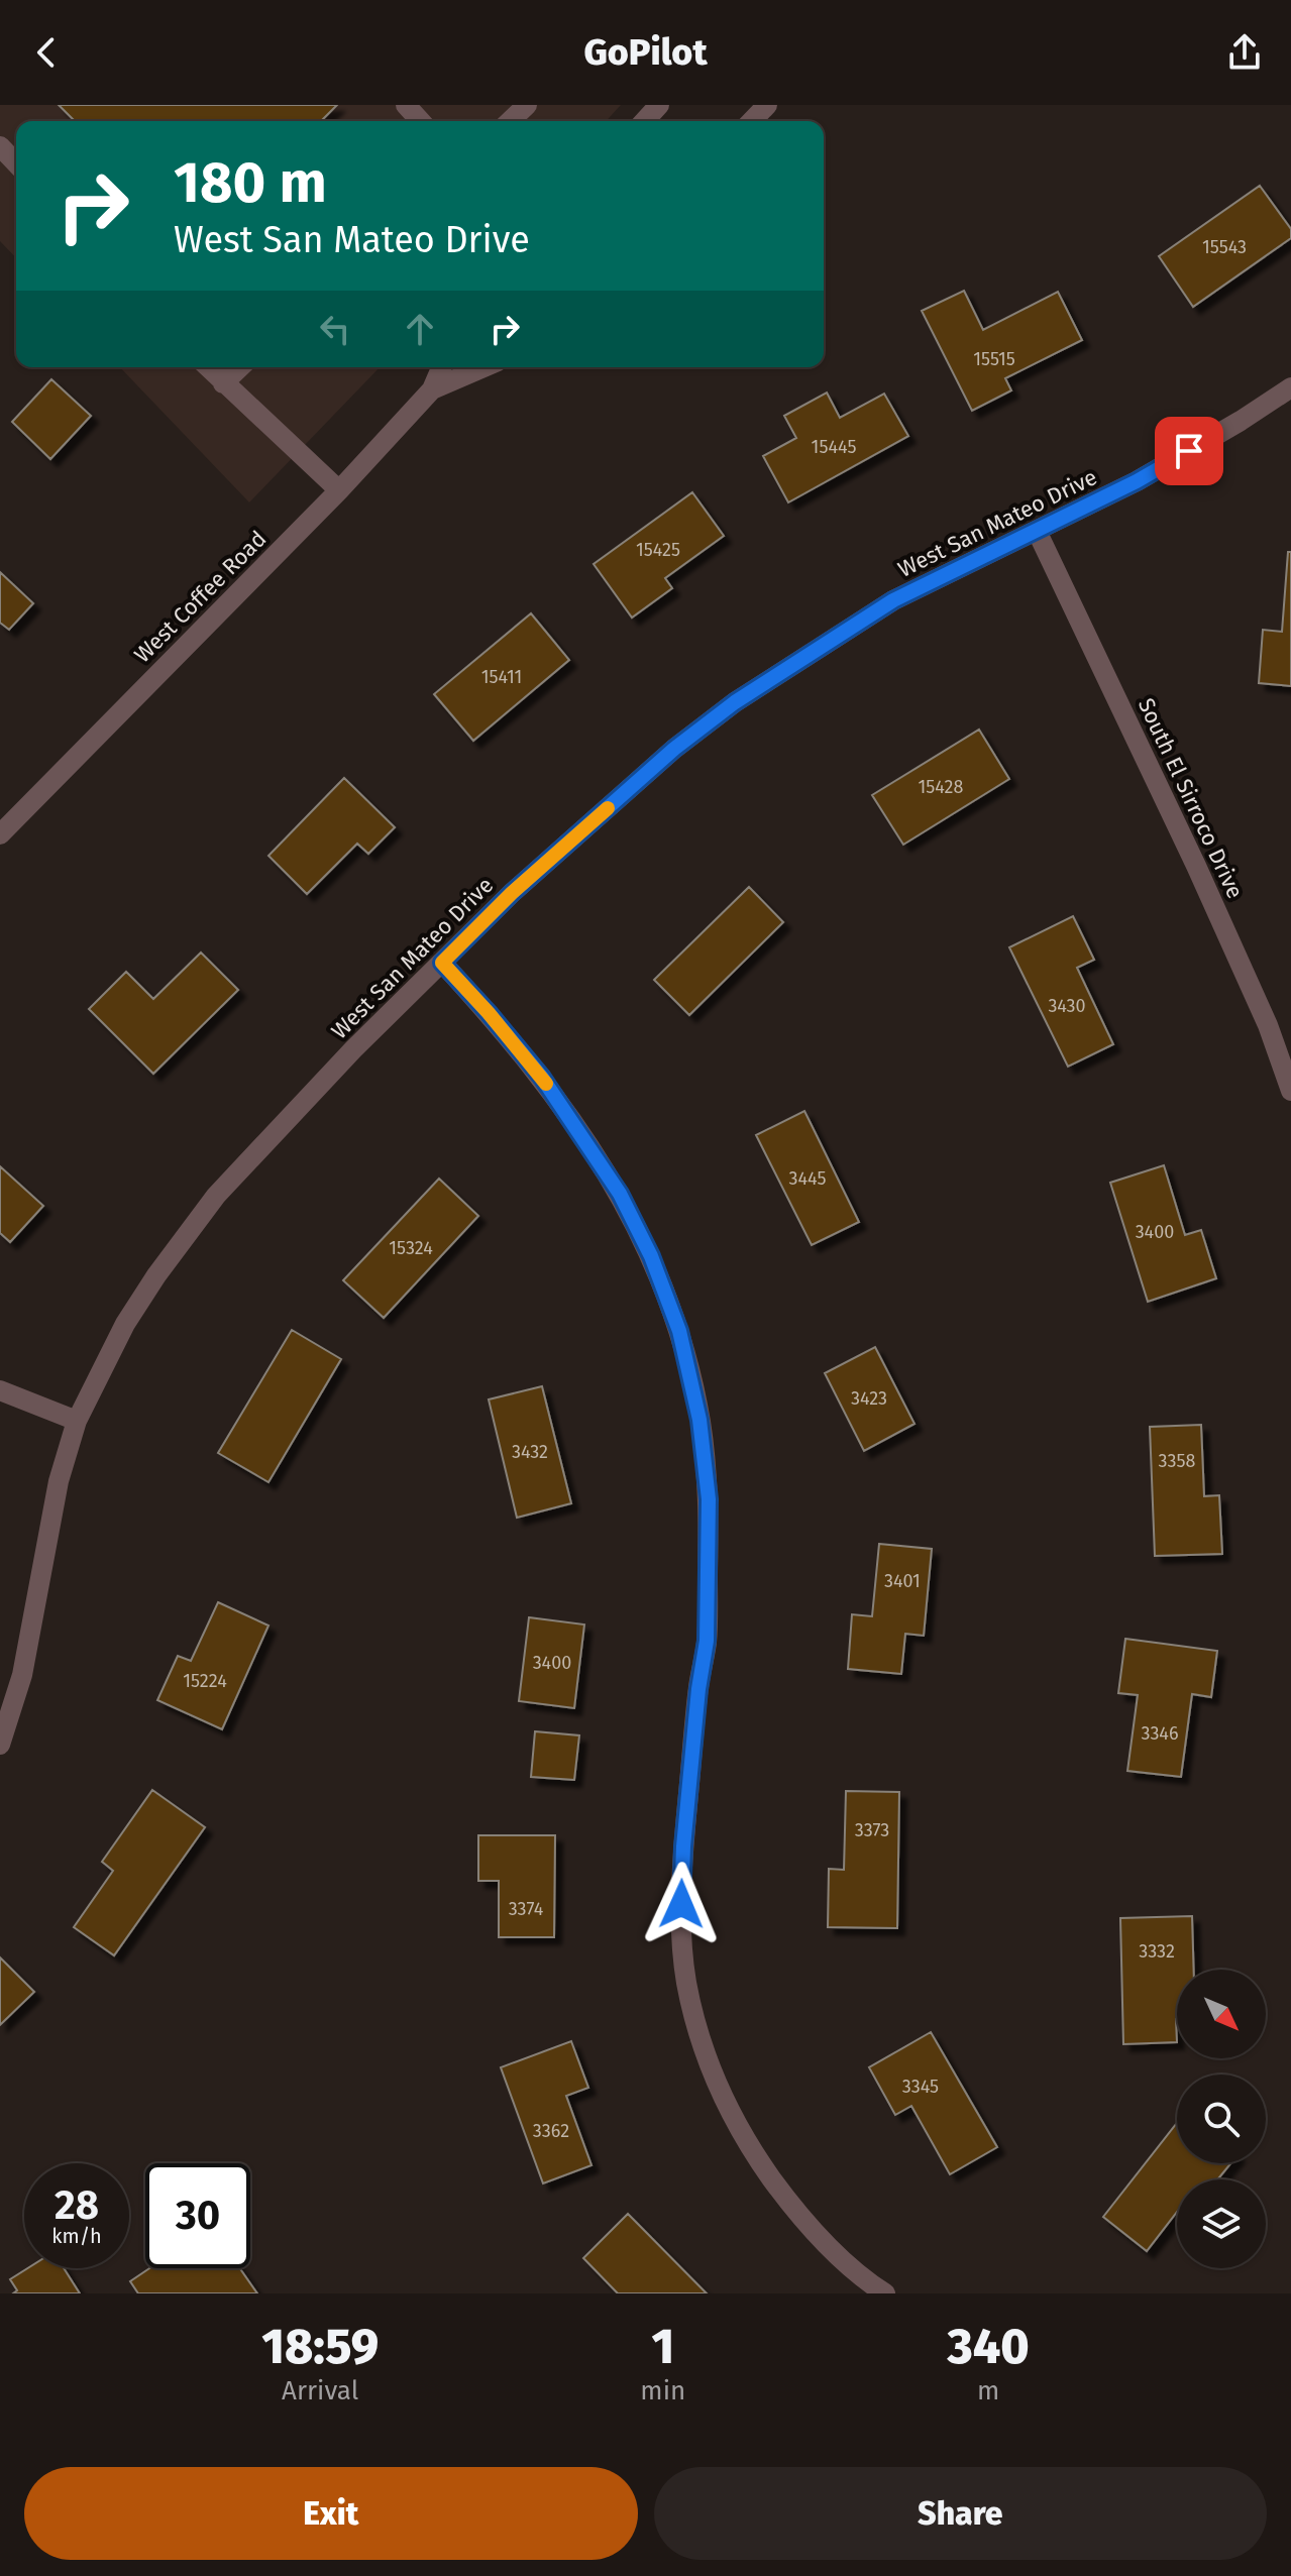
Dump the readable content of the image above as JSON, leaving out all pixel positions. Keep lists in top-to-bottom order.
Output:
{
  "streets": {
    "street": ["West San Mateo Drive", "West Coffee Road", "South El Sirroco Drive"]
  },
  "crossings": [
    ["West San Mateo Drive", "South El Sirroco Drive"]
  ],
  "house_numbers": [
    "15543",
    "15515",
    "15445",
    "15425",
    "15411",
    "15428",
    "3430",
    "3445",
    "3400",
    "15324",
    "3423",
    "3432",
    "3358",
    "3401",
    "3400",
    "15224",
    "3346",
    "3373",
    "3374",
    "3332",
    "3345",
    "3362"
  ],
  "north": "bottom right",
  "page": {
    "header": "GoPilot",
    "turn": ["180 m", "West San Mateo Drive"],
    "speed": "28 km/h",
    "limit": "30",
    "eta": [
      "18:59",
      "Arrival",
      "1",
      "min",
      "340",
      "m"
    ],
    "buttons": ["Exit", "Share"]
  }
}
